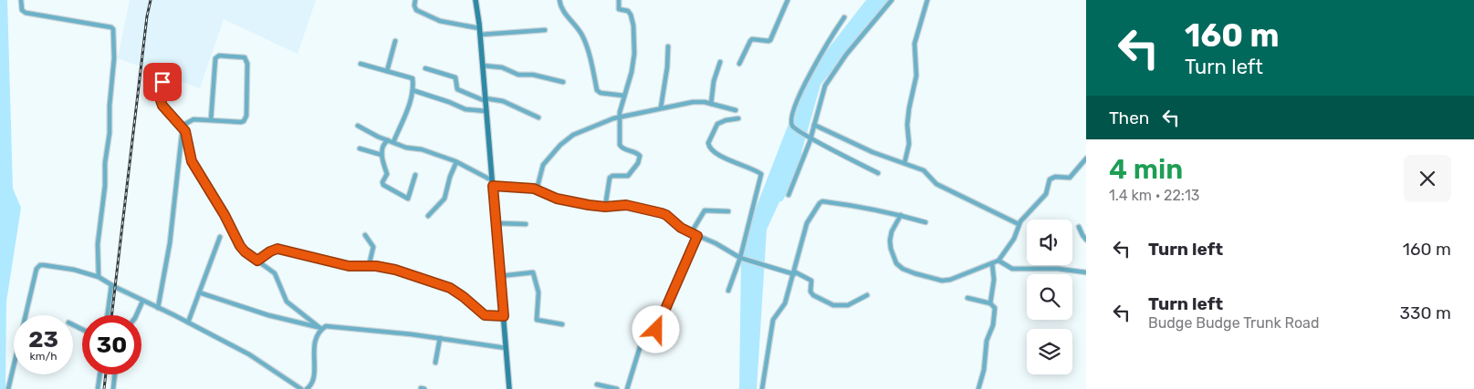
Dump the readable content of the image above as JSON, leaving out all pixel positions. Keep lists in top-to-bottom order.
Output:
{
  "page": {
    "turn": ["160 m", "Turn left"],
    "then": "Then",
    "heading": ["4 min", "1.4 km · 22:13"],
    "list": [
      {
        "name": "Turn left",
        "value": "160 m"
      },
      {
        "name": "Turn left",
        "note": "Budge Budge Trunk Road",
        "value": "330 m"
      }
    ],
    "speed": "23 km/h",
    "limit": "30"
  }
}
